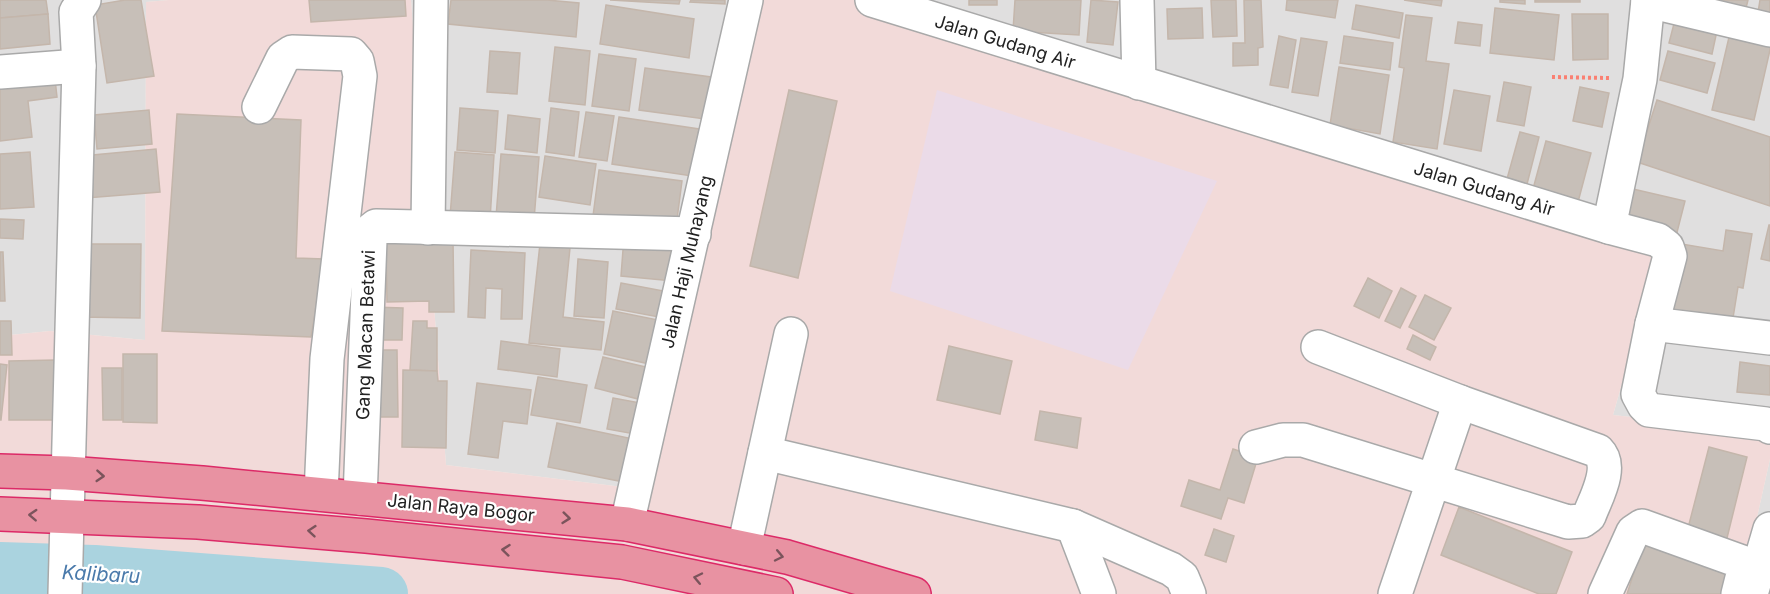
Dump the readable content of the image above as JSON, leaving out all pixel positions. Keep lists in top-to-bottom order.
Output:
{
  "streets": {
    "highway": ["Jalan Raya Bogor"],
    "street": ["Jalan Gudang Air", "Jalan Haji Muhayang", "Gang Macan Betawi"]
  },
  "crossings": [
    ["Jalan Haji Muhayang", "Gang Macan Betawi"],
    ["Jalan Haji Muhayang", "Jalan Raya Bogor"],
    ["Gang Macan Betawi", "Jalan Raya Bogor"]
  ],
  "water": ["Kalibaru"]
}
